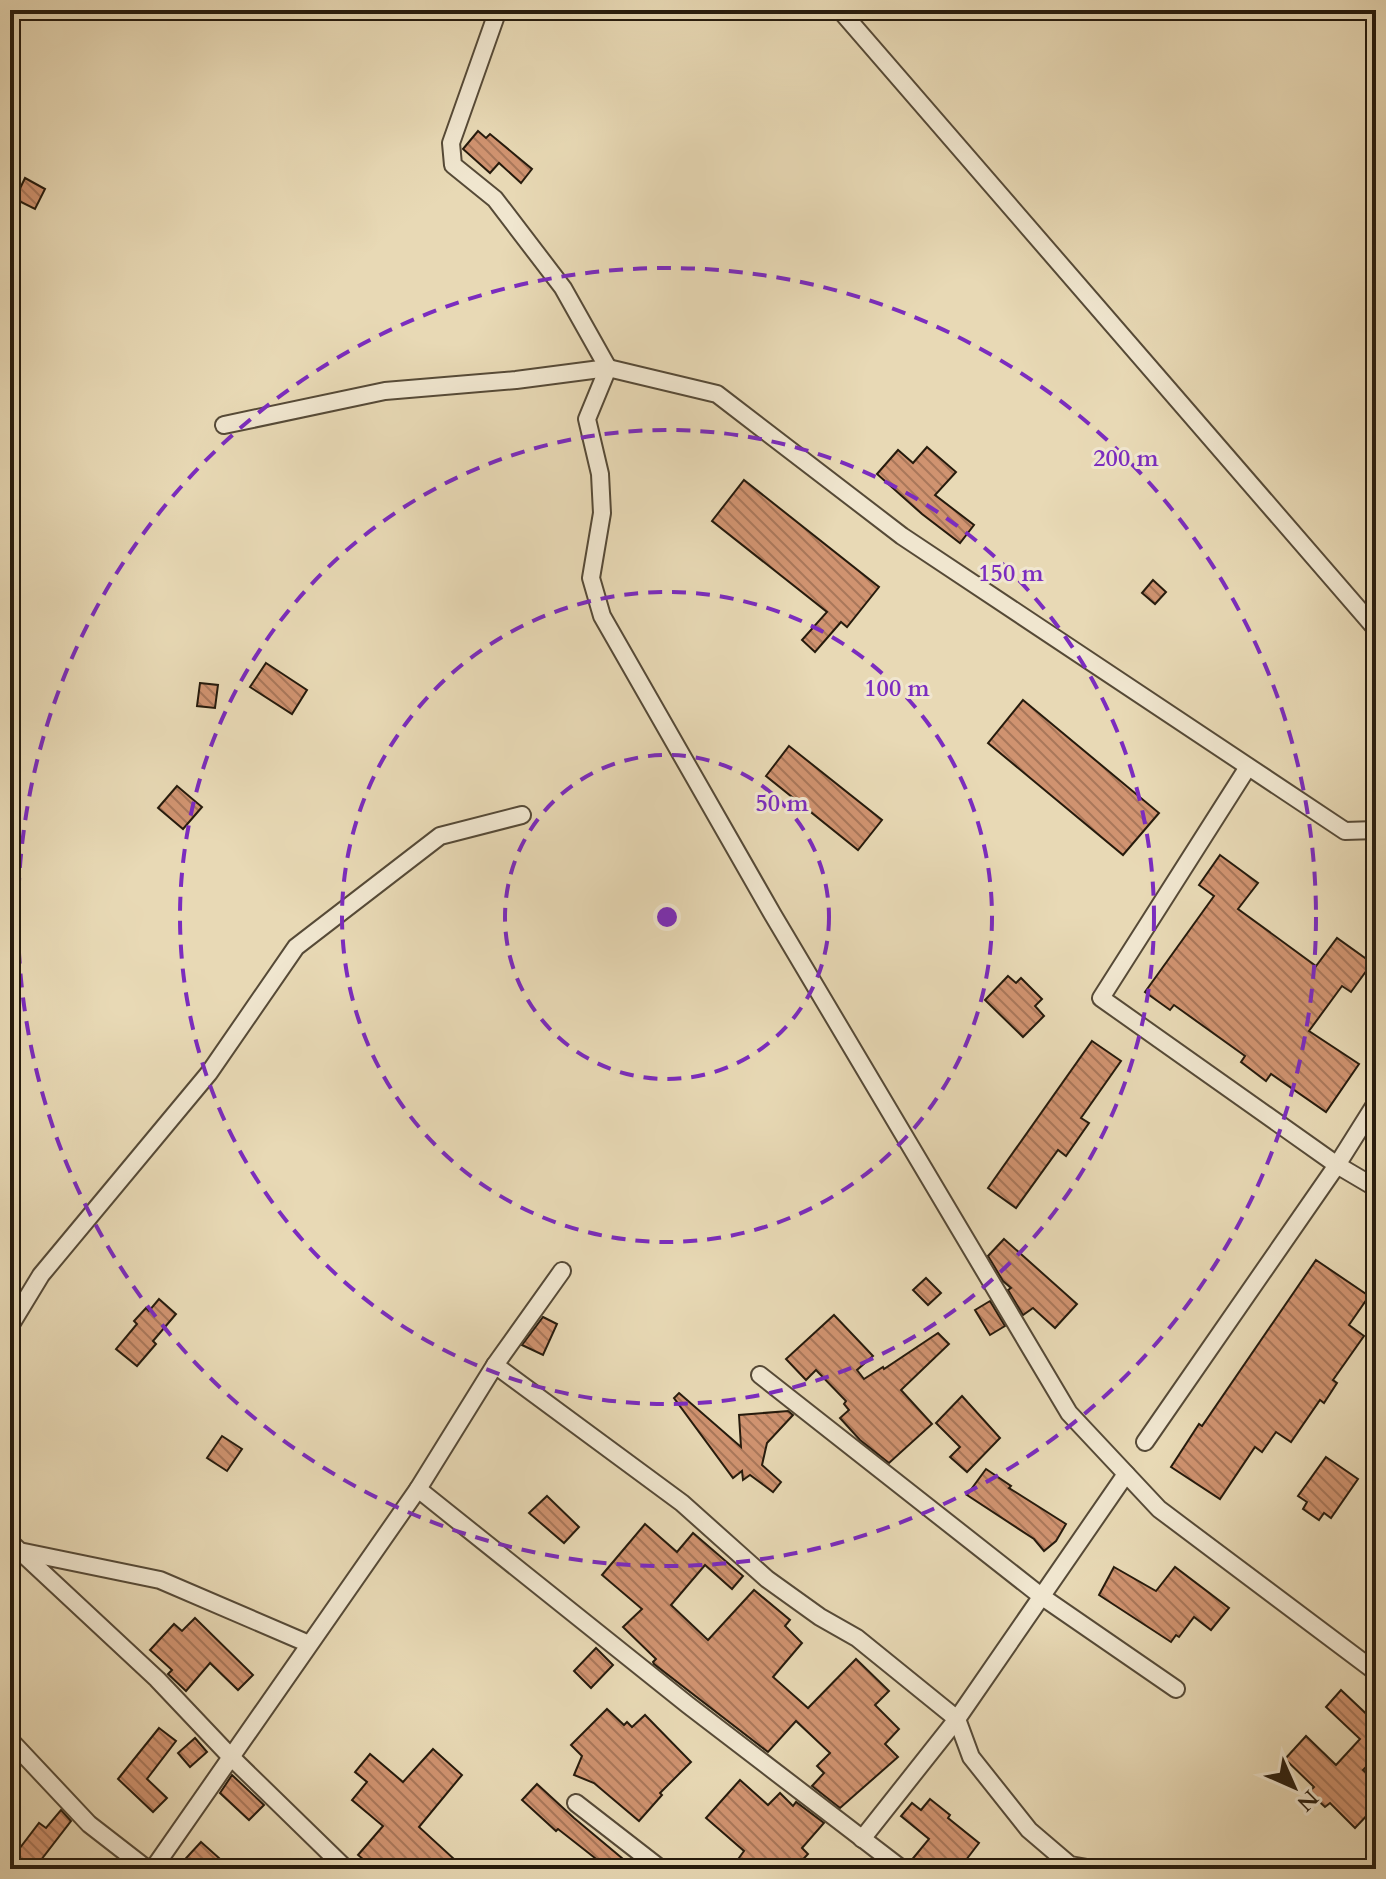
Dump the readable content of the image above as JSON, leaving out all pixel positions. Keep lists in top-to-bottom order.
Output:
{
  "north": "bottom right",
  "rings": [
    "200 m",
    "150 m",
    "100 m",
    "50 m"
  ]
}
